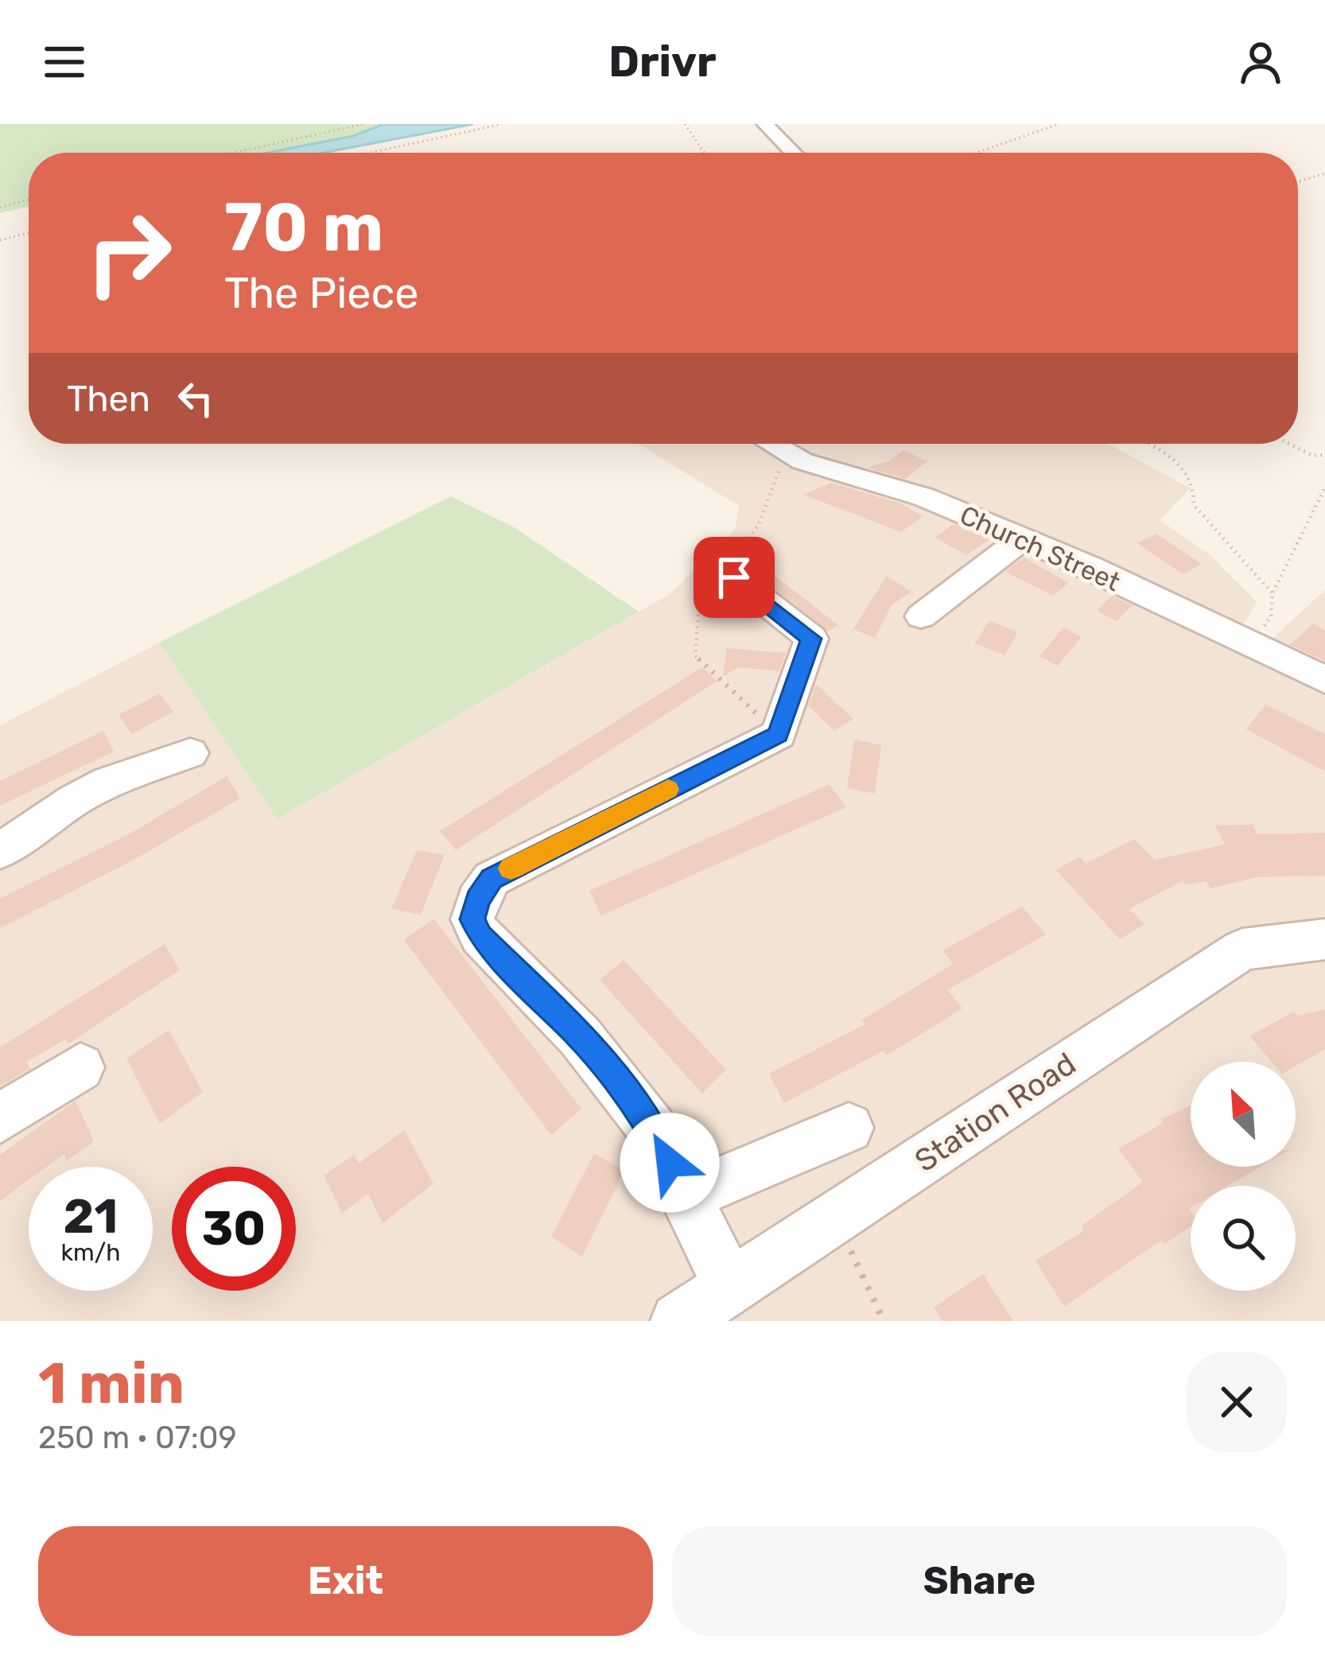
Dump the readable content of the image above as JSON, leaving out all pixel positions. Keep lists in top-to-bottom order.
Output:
{
  "streets": {
    "street": ["Church Street", "Station Road"]
  },
  "north": "top left",
  "page": {
    "header": "Drivr",
    "turn": ["70 m", "The Piece"],
    "then": "Then",
    "speed": "21 km/h",
    "limit": "30",
    "heading": ["1 min", "250 m · 07:09"],
    "buttons": ["Exit", "Share"]
  }
}
